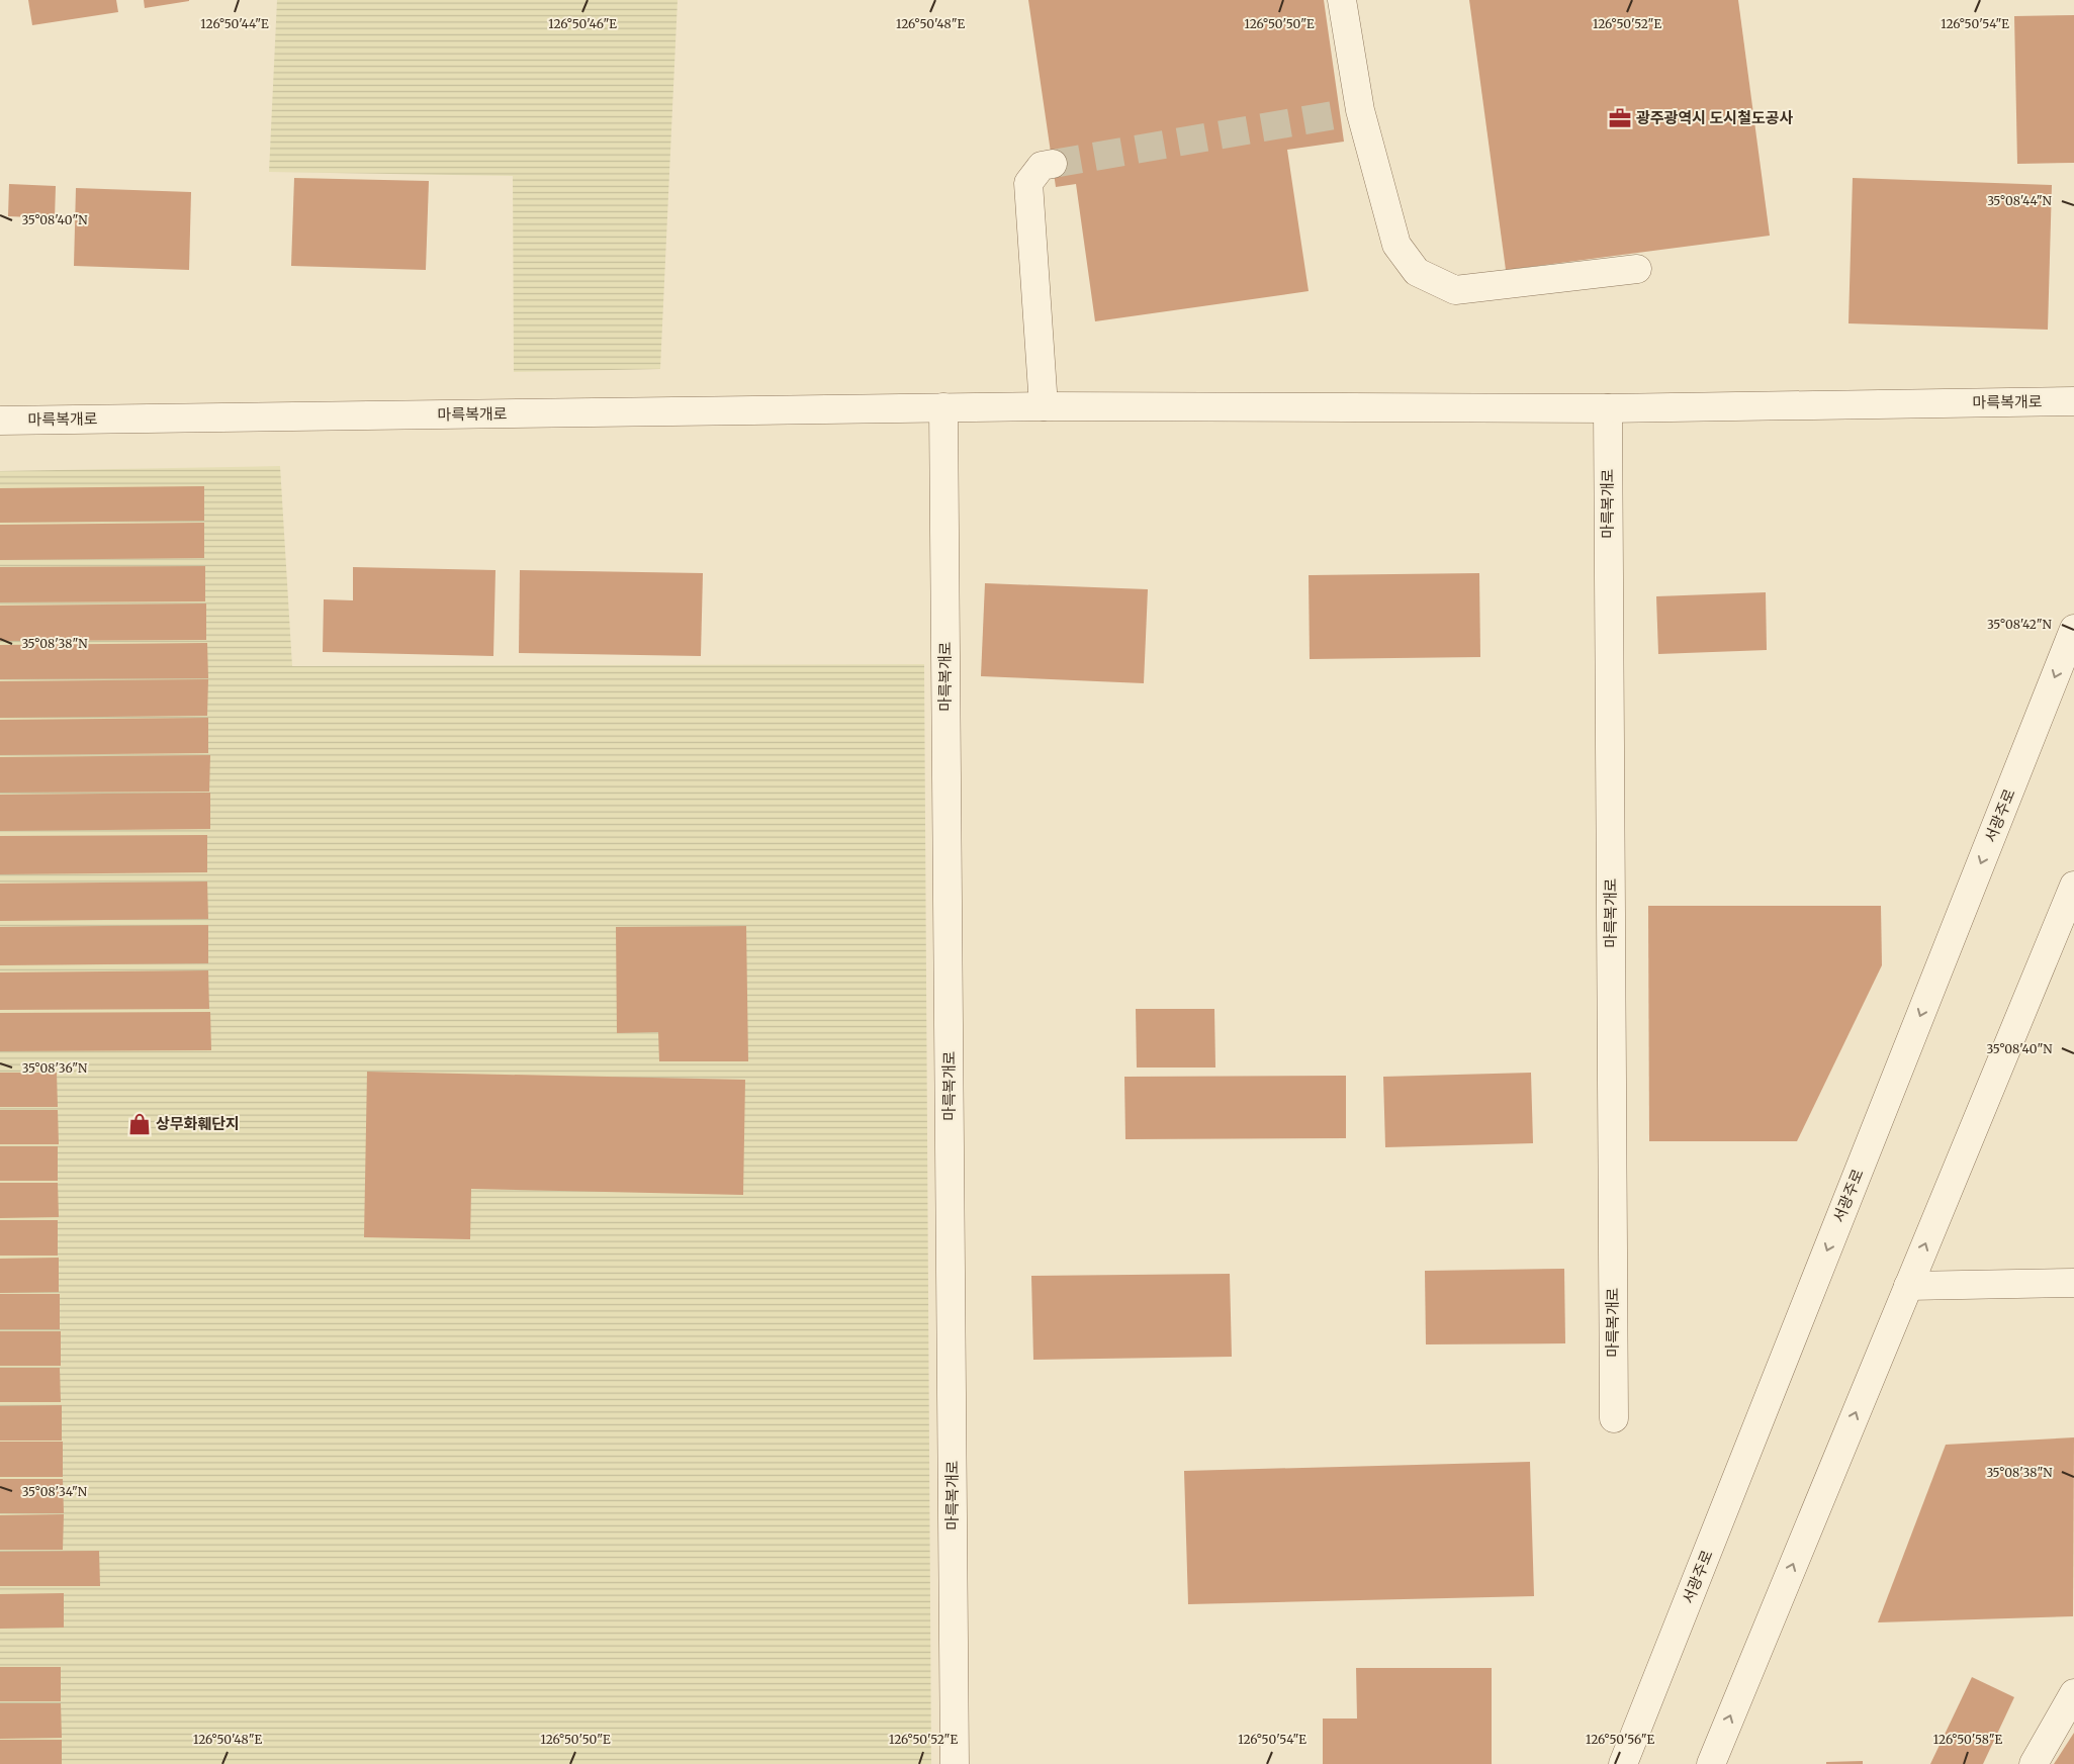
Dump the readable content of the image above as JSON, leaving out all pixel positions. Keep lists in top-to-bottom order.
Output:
{
  "streets": {
    "street": ["마륵복개로", "서광주로"]
  },
  "places": {
    "office": ["광주광역시 도시철도공사"],
    "shop": ["상무화훼단지"]
  },
  "coordinates": [
    "126°50'44\"E",
    "126°50'46\"E",
    "126°50'48\"E",
    "126°50'50\"E",
    "126°50'52\"E",
    "126°50'54\"E",
    "35°08'44\"N",
    "35°08'40\"N",
    "35°08'42\"N",
    "35°08'38\"N",
    "35°08'36\"N",
    "35°08'34\"N",
    "126°50'56\"E",
    "126°50'58\"E"
  ]
}
